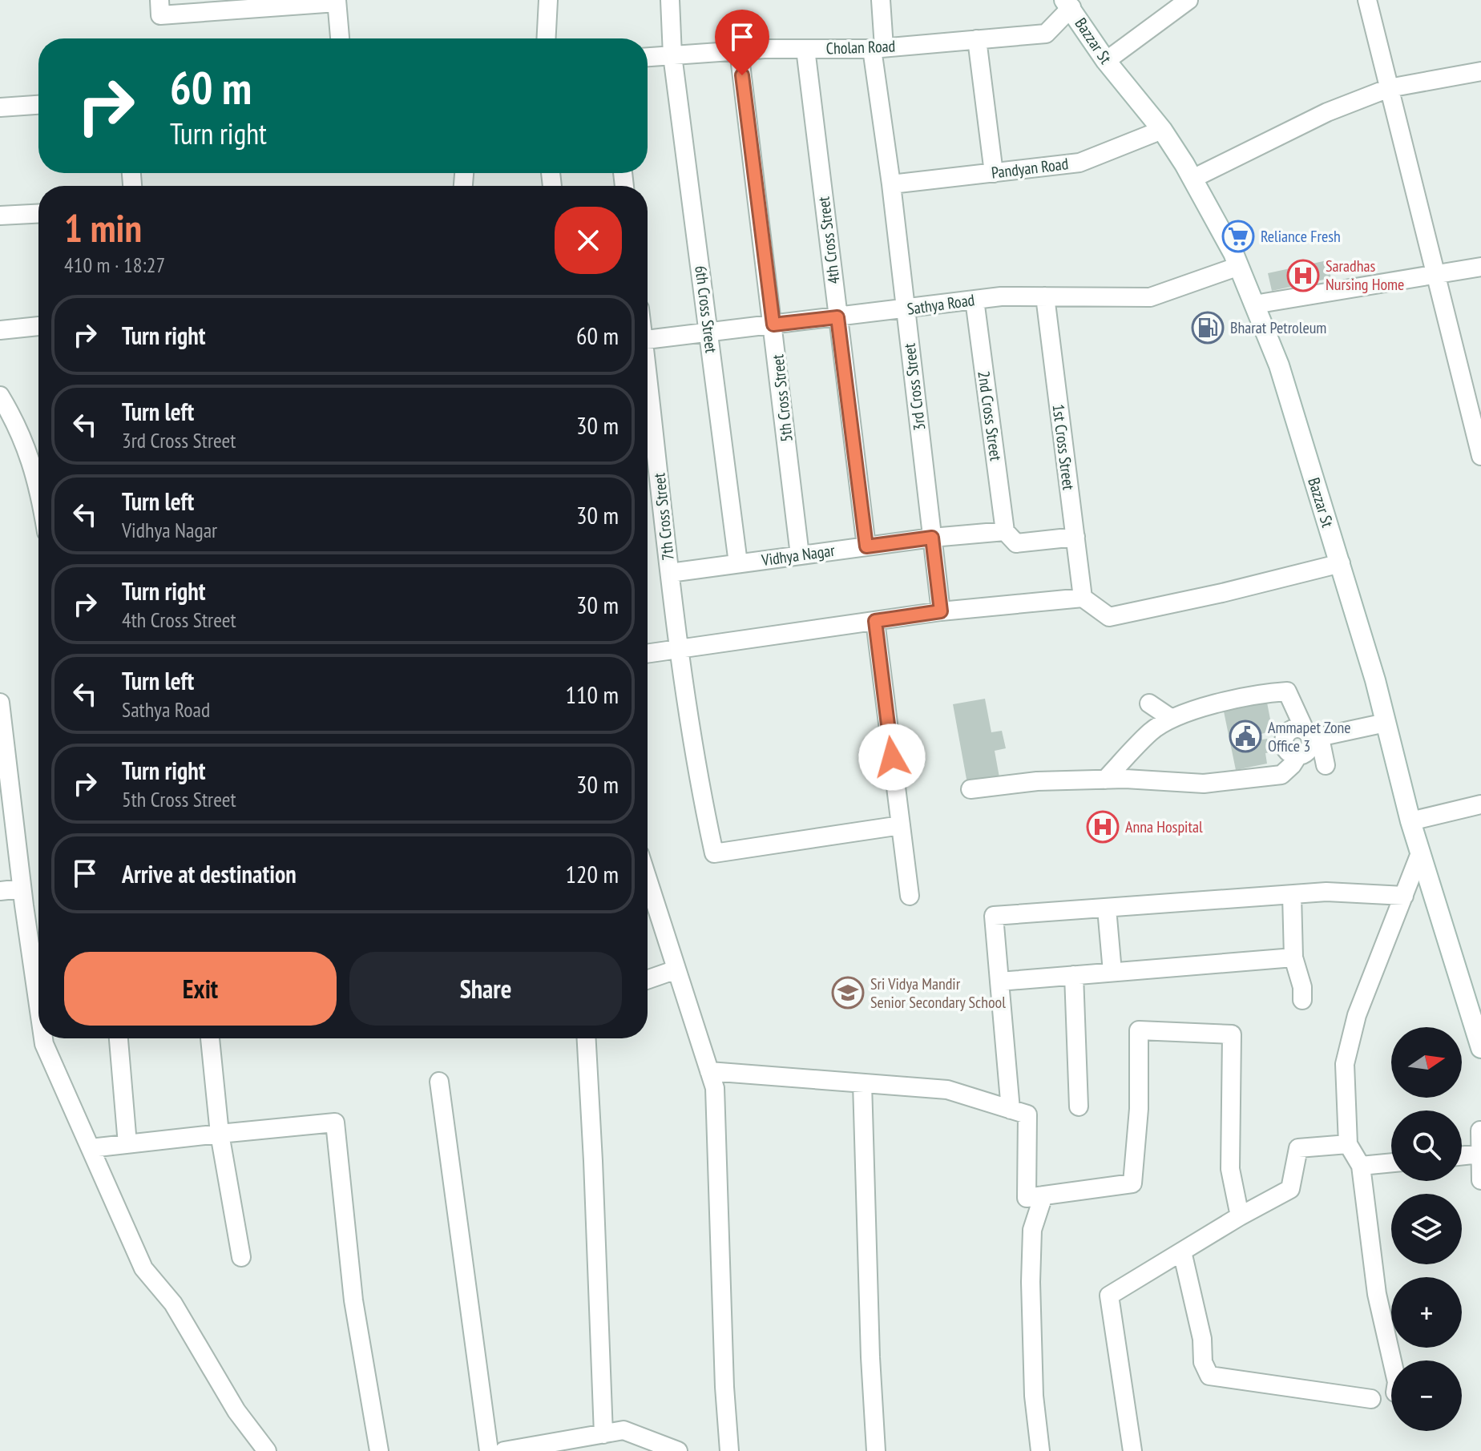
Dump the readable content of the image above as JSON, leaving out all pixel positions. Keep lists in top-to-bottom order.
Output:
{
  "streets": {
    "main road": ["Bazzar St"],
    "street": [
      "Cholan Road",
      "Pandyan Road",
      "4th Cross Street",
      "Sathya Road",
      "6th Cross Street",
      "3rd Cross Street",
      "5th Cross Street",
      "2nd Cross Street",
      "1st Cross Street",
      "7th Cross Street",
      "Vidhya Nagar"
    ]
  },
  "crossings": [
    ["Bazzar St", "Cholan Road"],
    ["Bazzar St", "Pandyan Road"],
    ["Bazzar St", "Sathya Road"],
    ["Cholan Road", "4th Cross Street"],
    ["Cholan Road", "6th Cross Street"],
    ["Cholan Road", "3rd Cross Street"],
    ["Cholan Road", "5th Cross Street"],
    ["Pandyan Road", "3rd Cross Street"],
    ["4th Cross Street", "Sathya Road"],
    ["4th Cross Street", "Vidhya Nagar"],
    ["Sathya Road", "6th Cross Street"],
    ["Sathya Road", "3rd Cross Street"],
    ["Sathya Road", "5th Cross Street"],
    ["Sathya Road", "2nd Cross Street"],
    ["Sathya Road", "1st Cross Street"],
    ["6th Cross Street", "Vidhya Nagar"],
    ["3rd Cross Street", "Vidhya Nagar"],
    ["5th Cross Street", "Vidhya Nagar"],
    ["2nd Cross Street", "Vidhya Nagar"],
    ["1st Cross Street", "Vidhya Nagar"],
    ["7th Cross Street", "Vidhya Nagar"]
  ],
  "places": {
    "supermarket": ["Reliance Fresh"],
    "hospital": ["Saradhas Nursing Home", "Anna Hospital"],
    "fuel station": ["Bharat Petroleum"],
    "public building": ["Ammapet Zone Office 3"],
    "school or university": ["Sri Vidya Mandir Senior Secondary School"]
  },
  "north": "right",
  "page": {
    "turn": ["60 m", "Turn right"],
    "heading": ["1 min", "410 m · 18:27"],
    "list": [
      {
        "name": "Turn right",
        "value": "60 m"
      },
      {
        "name": "Turn left",
        "note": "3rd Cross Street",
        "value": "30 m"
      },
      {
        "name": "Turn left",
        "note": "Vidhya Nagar",
        "value": "30 m"
      },
      {
        "name": "Turn right",
        "note": "4th Cross Street",
        "value": "30 m"
      },
      {
        "name": "Turn left",
        "note": "Sathya Road",
        "value": "110 m"
      },
      {
        "name": "Turn right",
        "note": "5th Cross Street",
        "value": "30 m"
      },
      {
        "name": "Arrive at destination",
        "value": "120 m"
      }
    ],
    "buttons": ["Exit", "Share"],
    "map_buttons": ["+", "−"]
  }
}
